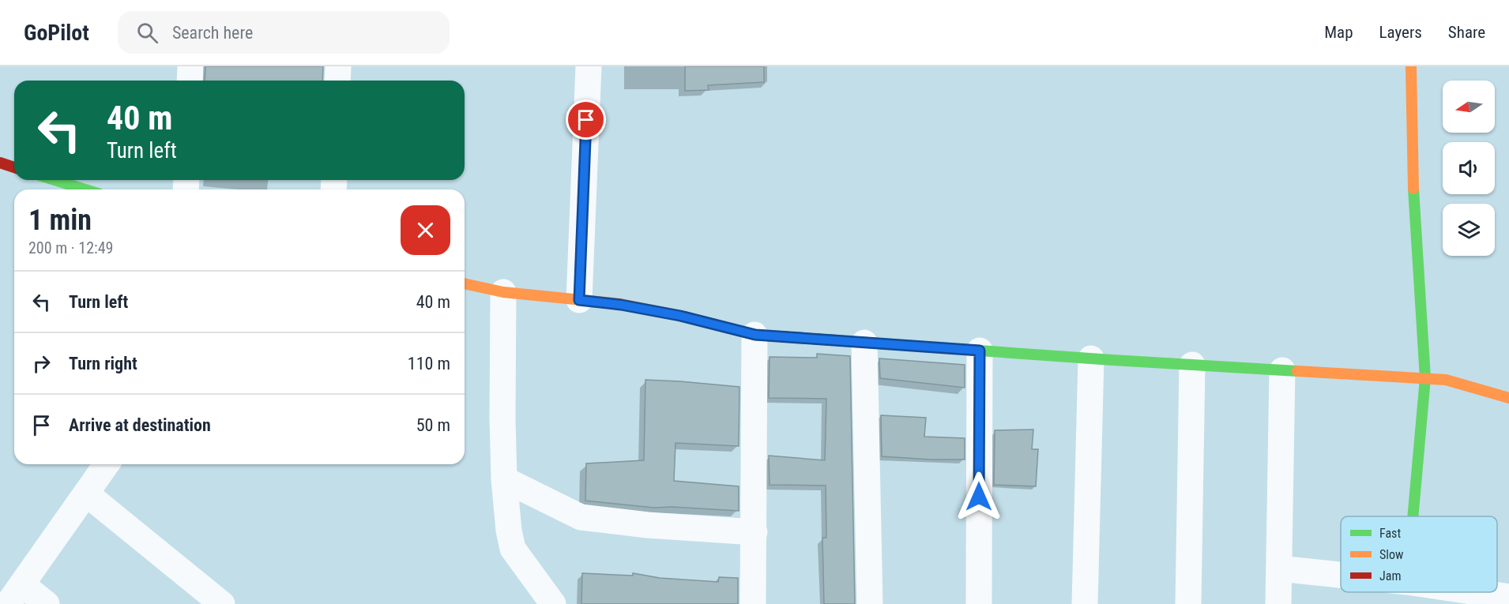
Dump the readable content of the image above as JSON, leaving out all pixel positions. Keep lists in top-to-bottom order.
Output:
{
  "legend": ["Fast", "Slow", "Jam"],
  "north": "left",
  "page": {
    "header": "GoPilot",
    "search": "Search here",
    "nav": ["Map", "Layers", "Share"],
    "turn": ["40 m", "Turn left"],
    "heading": ["1 min", "200 m · 12:49"],
    "list": [
      {
        "name": "Turn left",
        "value": "40 m"
      },
      {
        "name": "Turn right",
        "value": "110 m"
      },
      {
        "name": "Arrive at destination",
        "value": "50 m"
      }
    ]
  }
}
